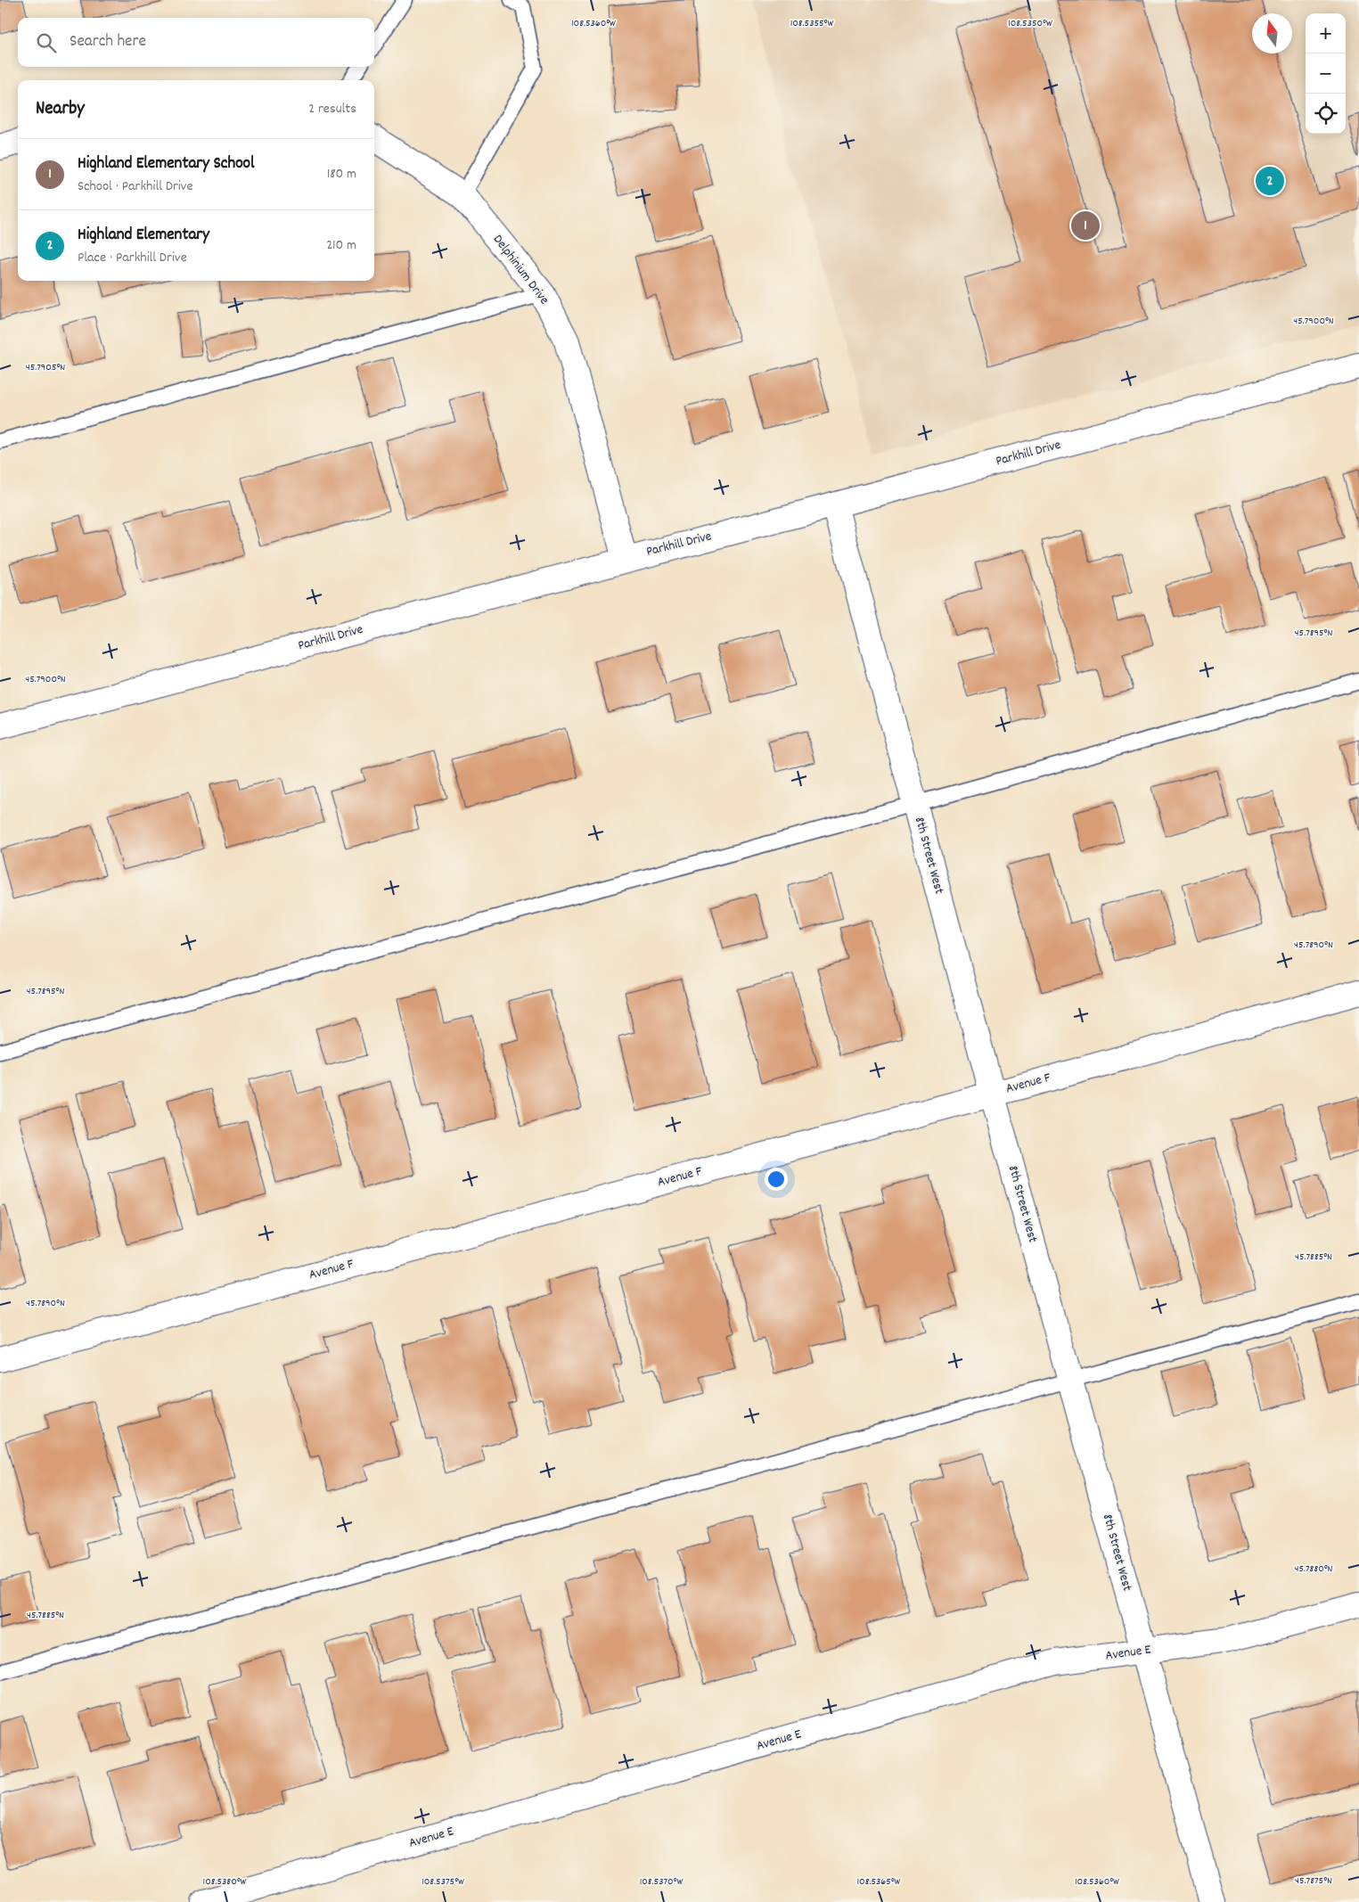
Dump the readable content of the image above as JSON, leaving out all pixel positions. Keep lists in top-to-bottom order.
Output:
{
  "streets": {
    "street": [
      "Delphinium Drive",
      "Parkhill Drive",
      "8th Street West",
      "Avenue F",
      "Avenue E"
    ]
  },
  "crossings": [
    ["Delphinium Drive", "Parkhill Drive"],
    ["Parkhill Drive", "8th Street West"],
    ["8th Street West", "Avenue F"],
    ["8th Street West", "Avenue E"]
  ],
  "north": "top",
  "page": {
    "map_buttons": ["+", "−"],
    "search": "Search here",
    "heading": ["Nearby", "2 results"],
    "list": [
      {
        "mark": "1",
        "name": "Highland Elementary School",
        "note": "School · Parkhill Drive",
        "value": "180 m"
      },
      {
        "mark": "2",
        "name": "Highland Elementary",
        "note": "Place · Parkhill Drive",
        "value": "210 m"
      }
    ],
    "pins": ["2", "1"]
  },
  "coordinates": [
    "108.5360°W",
    "108.5355°W",
    "108.5350°W",
    "45.7900°N",
    "45.7905°N",
    "45.7895°N",
    "45.7890°N",
    "45.7885°N",
    "45.7880°N",
    "45.7875°N",
    "108.5380°W",
    "108.5375°W",
    "108.5370°W",
    "108.5365°W"
  ]
}
